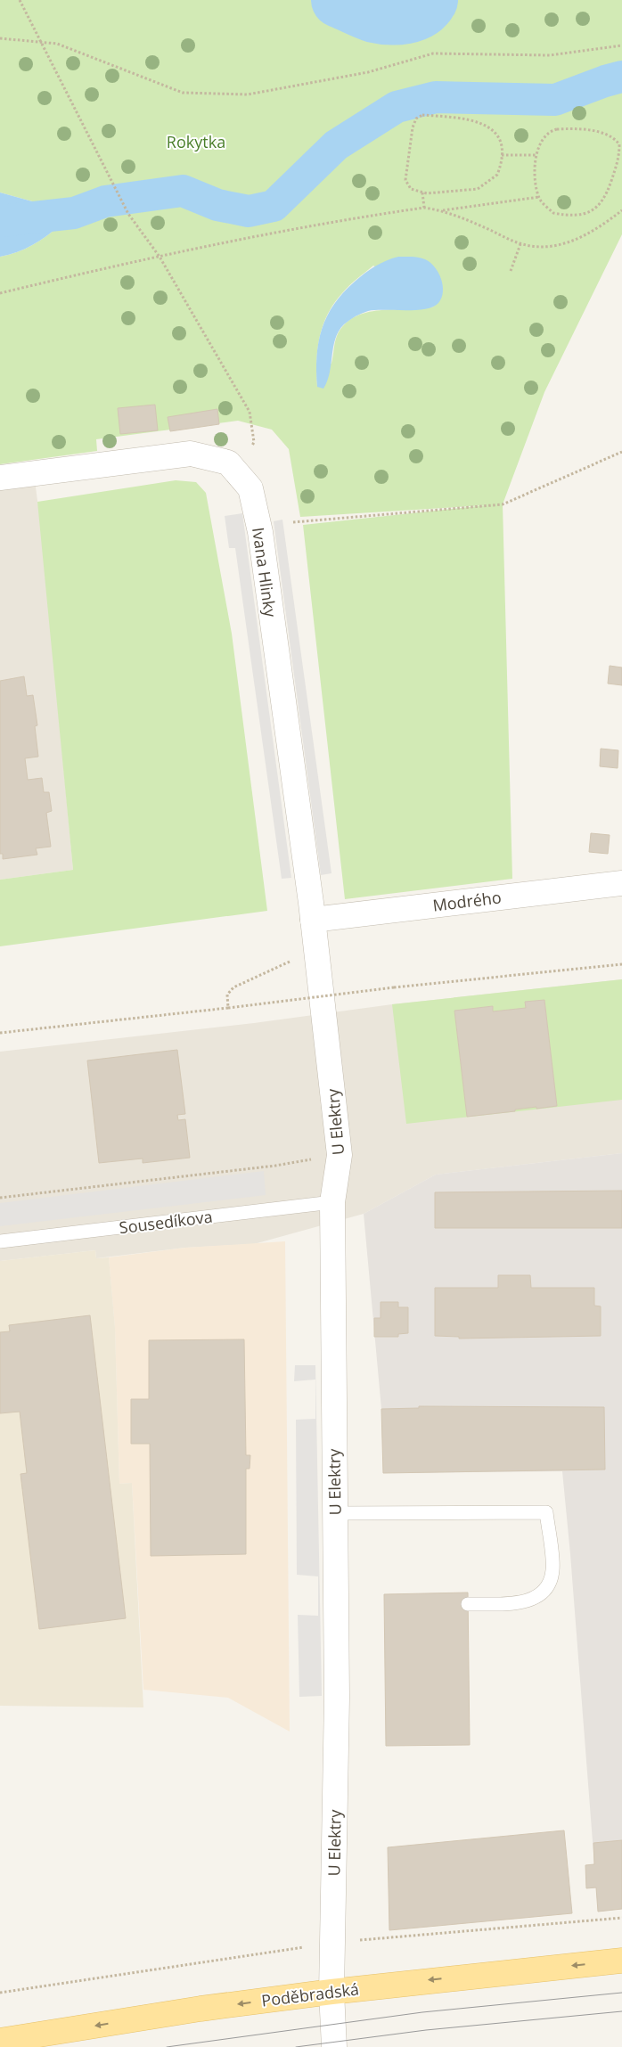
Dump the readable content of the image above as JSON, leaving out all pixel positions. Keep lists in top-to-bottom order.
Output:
{
  "streets": {
    "main road": ["Poděbradská"],
    "street": ["Ivana Hlinky", "Modrého", "U Elektry"],
    "lane": ["Sousedíkova"]
  },
  "crossings": [
    ["Ivana Hlinky", "Modrého"],
    ["Ivana Hlinky", "U Elektry"],
    ["Modrého", "U Elektry"],
    ["U Elektry", "Sousedíkova"],
    ["U Elektry", "Poděbradská"]
  ],
  "one_way": ["Poděbradská"],
  "parks": ["Rokytka"]
}
